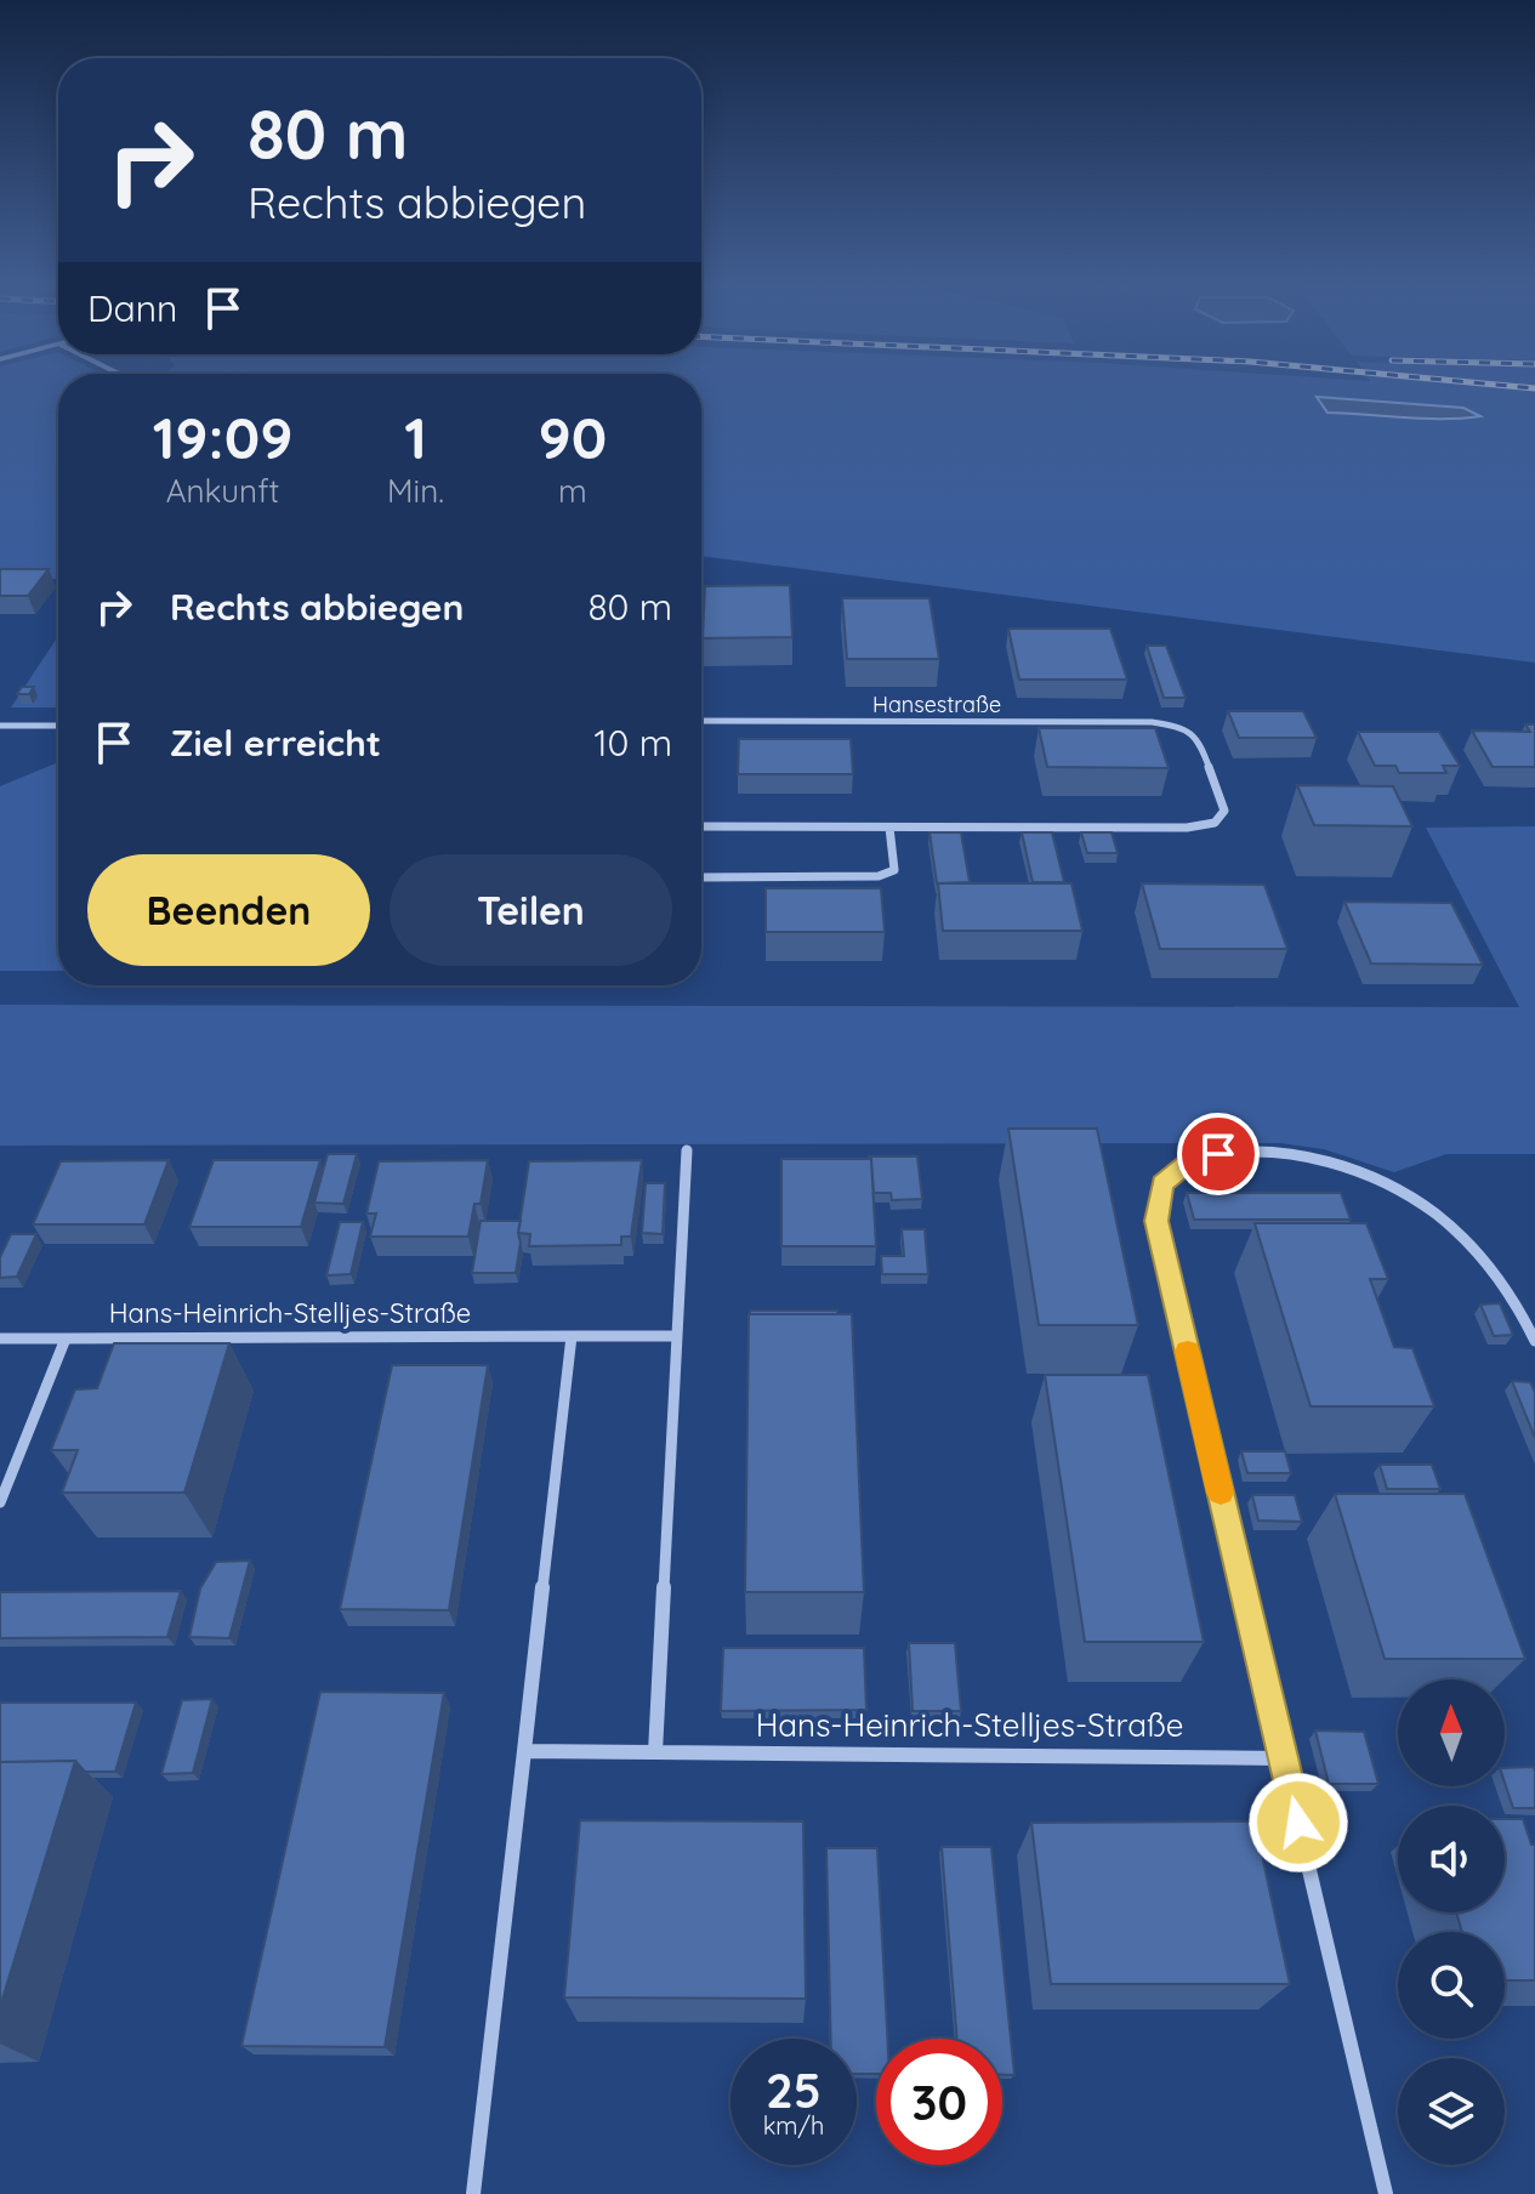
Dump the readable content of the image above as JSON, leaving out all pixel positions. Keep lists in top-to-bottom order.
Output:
{
  "streets": {
    "street": ["Hansestraße", "Hans-Heinrich-Stelljes-Straße"]
  },
  "north": "top",
  "page": {
    "turn": ["80 m", "Rechts abbiegen"],
    "then": "Dann",
    "eta": [
      "19:09",
      "Ankunft",
      "1",
      "Min.",
      "90",
      "m"
    ],
    "list": [
      {
        "name": "Rechts abbiegen",
        "value": "80 m"
      },
      {
        "name": "Ziel erreicht",
        "value": "10 m"
      }
    ],
    "buttons": ["Beenden", "Teilen"],
    "speed": "25 km/h",
    "limit": "30"
  }
}
